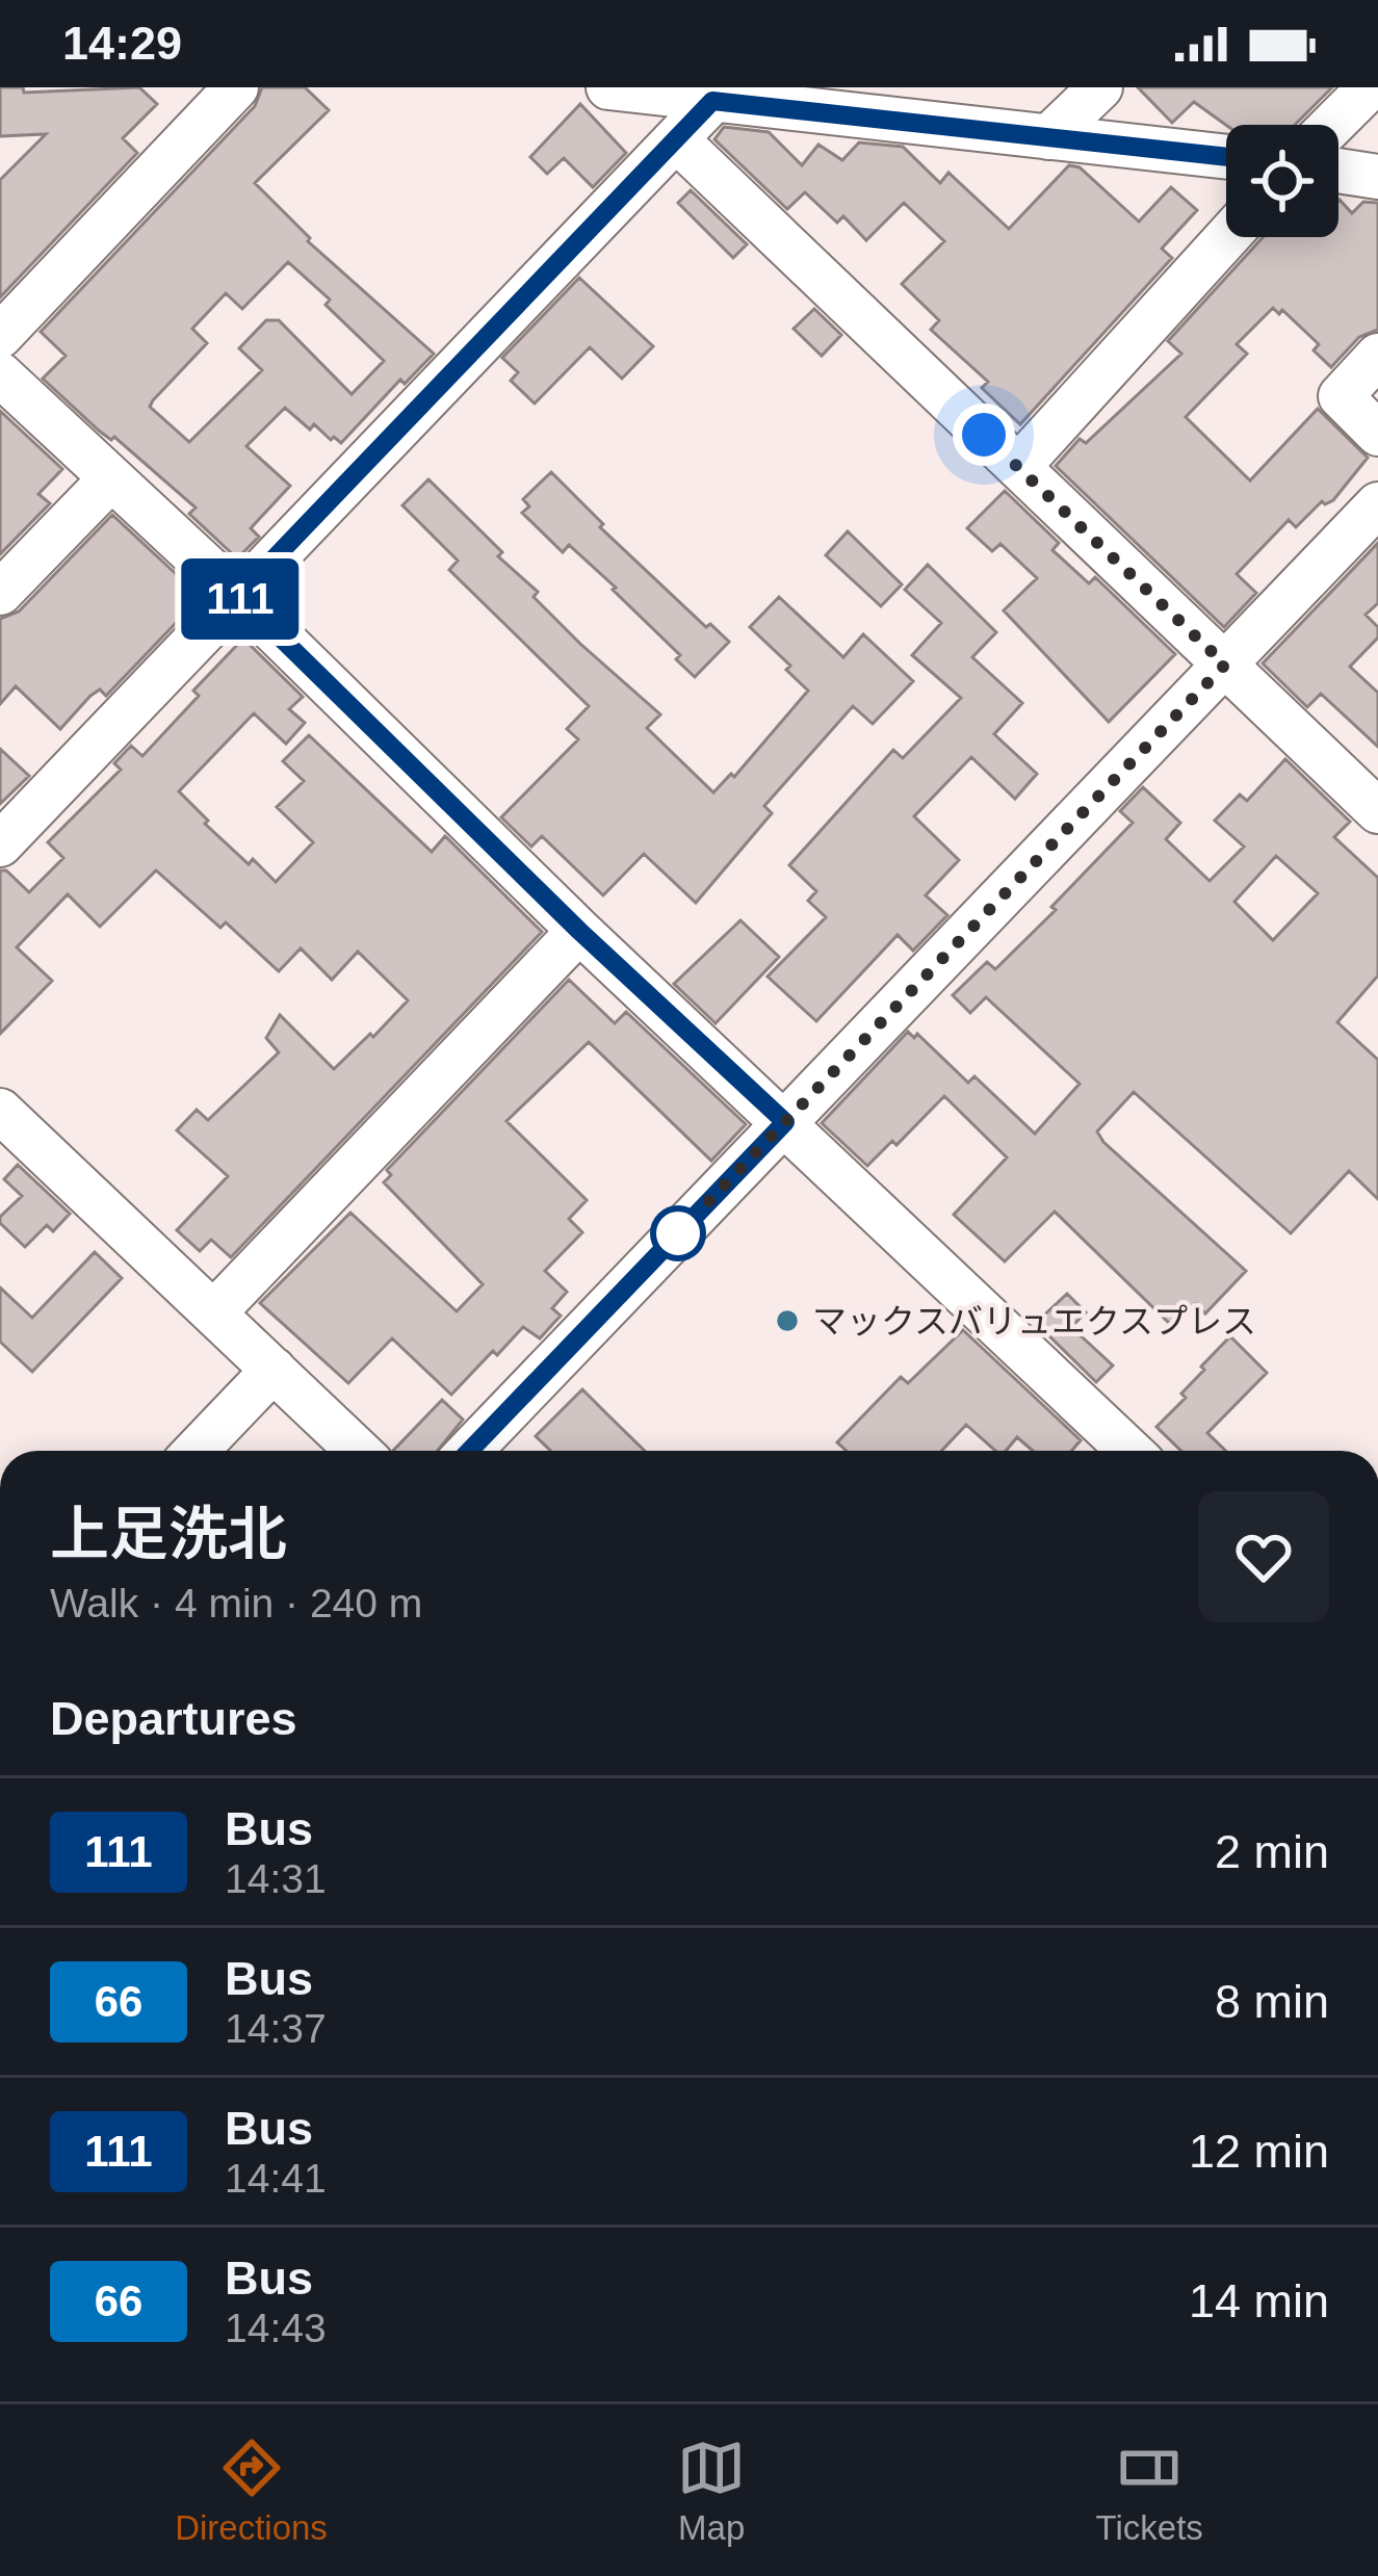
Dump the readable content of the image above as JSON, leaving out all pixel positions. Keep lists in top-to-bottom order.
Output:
{
  "places": ["マックスバリュエクスプレス"],
  "lines": ["bus line 111"],
  "page": {
    "status": "14:29",
    "on_map": "111",
    "heading": [
      ["上足洗北", "Walk · 4 min · 240 m"],
      "Departures"
    ],
    "list": [
      {
        "mark": "111",
        "name": "Bus",
        "note": "14:31",
        "value": "2 min"
      },
      {
        "mark": "66",
        "name": "Bus",
        "note": "14:37",
        "value": "8 min"
      },
      {
        "mark": "111",
        "name": "Bus",
        "note": "14:41",
        "value": "12 min"
      },
      {
        "mark": "66",
        "name": "Bus",
        "note": "14:43",
        "value": "14 min"
      }
    ],
    "tabs": ["Directions", "Map", "Tickets"]
  }
}
